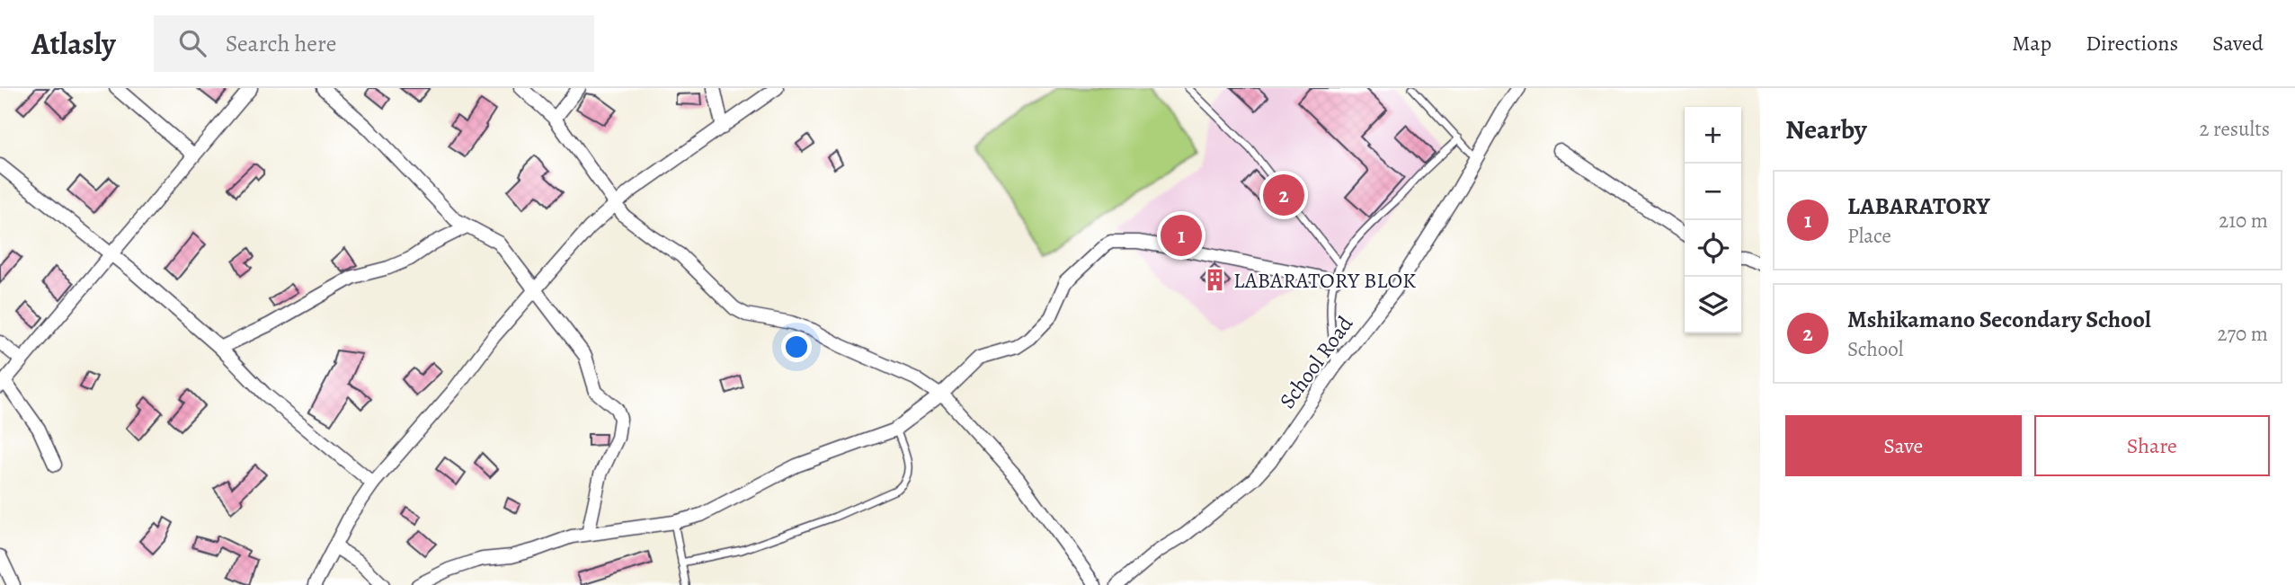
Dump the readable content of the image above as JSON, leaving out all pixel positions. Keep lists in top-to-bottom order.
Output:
{
  "streets": {
    "street": ["School Road"]
  },
  "places": {
    "building": ["LABARATORY BLOK"]
  },
  "page": {
    "header": "Atlasly",
    "search": "Search here",
    "nav": ["Map", "Directions", "Saved"],
    "heading": ["Nearby", "2 results"],
    "map_buttons": ["+", "−"],
    "list": [
      {
        "mark": "1",
        "name": "LABARATORY",
        "note": "Place",
        "value": "210 m"
      },
      {
        "mark": "2",
        "name": "Mshikamano Secondary School",
        "note": "School",
        "value": "270 m"
      }
    ],
    "pins": ["2", "1"],
    "buttons": ["Save", "Share"]
  }
}
